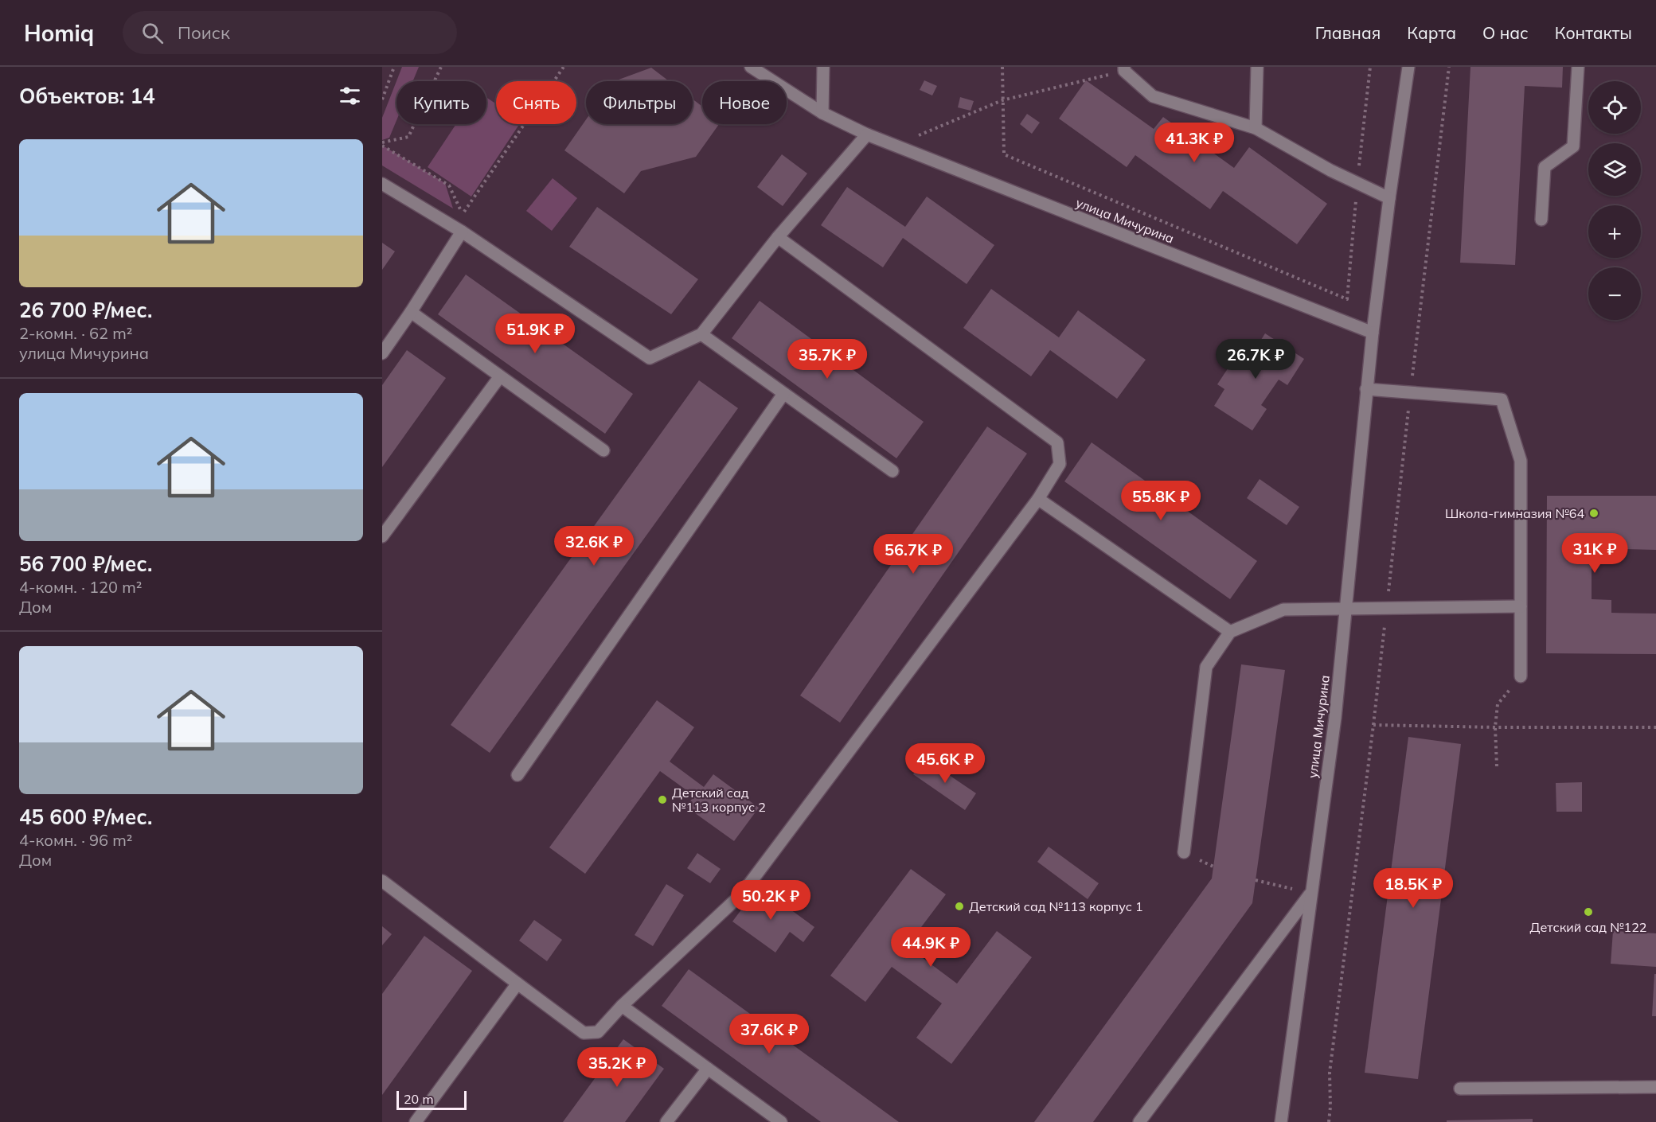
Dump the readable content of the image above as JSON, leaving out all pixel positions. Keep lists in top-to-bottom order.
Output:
{
  "streets": {
    "street": ["улица Мичурина"]
  },
  "places": [
    "Школа-гимназия №64",
    "Детский сад №113 корпус 2",
    "Детский сад №113 корпус 1",
    "Детский сад №122"
  ],
  "scale_bar": "20 m",
  "page": {
    "header": "Homiq",
    "search": "Поиск",
    "nav": [
      "Главная",
      "Карта",
      "О нас",
      "Контакты"
    ],
    "heading": "Объектов: 14",
    "map_buttons": ["+", "−"],
    "chip": [
      "Купить",
      "Снять",
      "Фильтры",
      "Новое"
    ],
    "price": [
      "41.3K ₽",
      "51.9K ₽",
      "35.7K ₽",
      "26.7K ₽",
      "55.8K ₽",
      "32.6K ₽",
      "31K ₽",
      "56.7K ₽",
      "45.6K ₽",
      "18.5K ₽",
      "50.2K ₽",
      "44.9K ₽",
      "37.6K ₽",
      "35.2K ₽"
    ],
    "list": [
      {
        "name": "26 700 ₽/мес.",
        "note": "2-комн. · 62 m² · улица Мичурина"
      },
      {
        "name": "56 700 ₽/мес.",
        "note": "4-комн. · 120 m² · Дом"
      },
      {
        "name": "45 600 ₽/мес.",
        "note": "4-комн. · 96 m² · Дом"
      }
    ],
    "scale": "20 m"
  }
}
